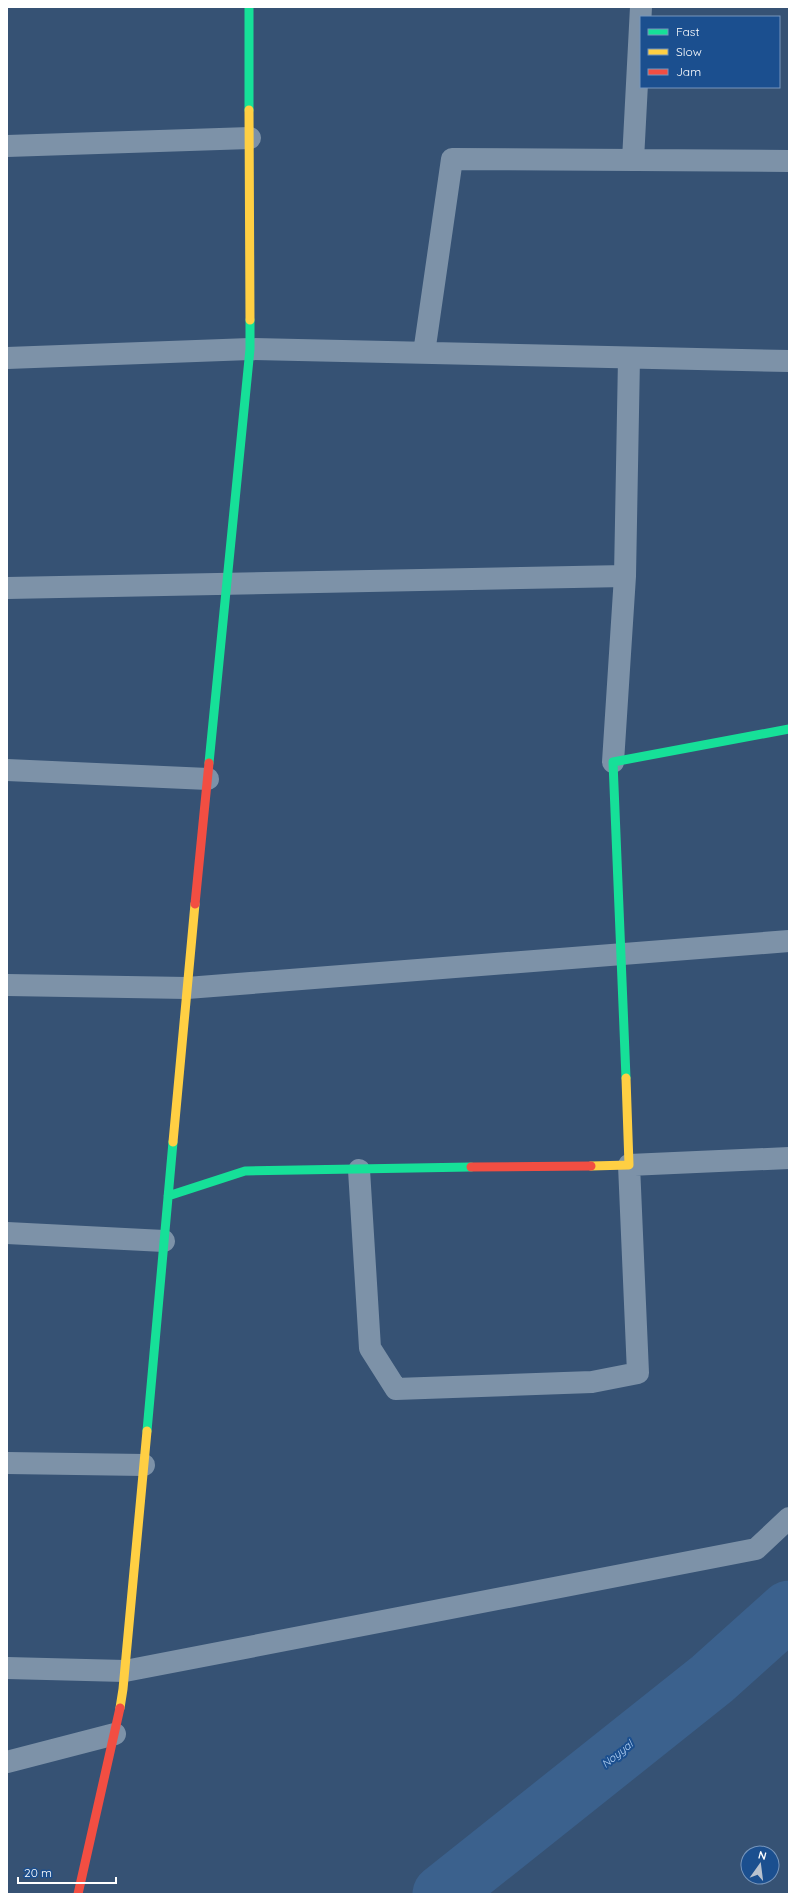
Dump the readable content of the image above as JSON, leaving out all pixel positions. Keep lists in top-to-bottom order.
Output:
{
  "water": ["Noyyal"],
  "legend": ["Fast", "Slow", "Jam"],
  "scale_bar": "20 m",
  "north": "top"
}
